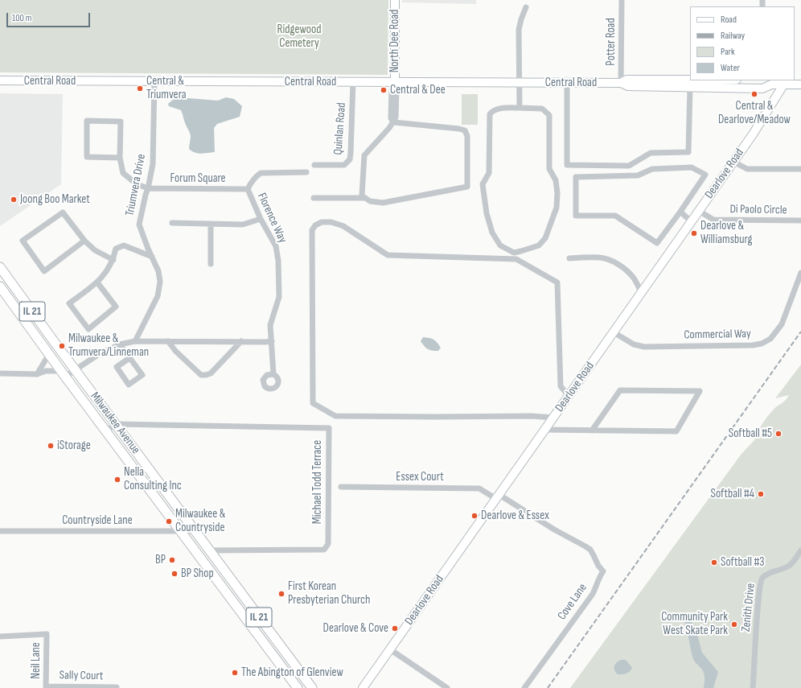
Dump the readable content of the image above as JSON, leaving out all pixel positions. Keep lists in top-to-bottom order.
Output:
{
  "streets": {
    "main road": [
      "North Dee Road",
      "Central Road",
      "Dearlove Road",
      "IL 21",
      "Milwaukee Avenue"
    ],
    "street": [
      "Potter Road",
      "Quinlan Road",
      "Forum Square",
      "Triumvera Drive",
      "Di Paolo Circle",
      "Florence Way",
      "Commercial Way",
      "Essex Court",
      "Michael Todd Terrace",
      "Countryside Lane",
      "Cove Lane",
      "Zenith Drive",
      "Neil Lane",
      "Sally Court"
    ]
  },
  "crossings": [
    ["North Dee Road", "Central Road"],
    ["Potter Road", "Central Road"],
    ["Central Road", "Quinlan Road"],
    ["Central Road", "Dearlove Road"],
    ["Central Road", "Triumvera Drive"],
    ["Dearlove Road", "Di Paolo Circle"],
    ["Dearlove Road", "Commercial Way"],
    ["Dearlove Road", "Essex Court"],
    ["Dearlove Road", "Cove Lane"],
    ["Forum Square", "Triumvera Drive"],
    ["Forum Square", "Florence Way"],
    ["Milwaukee Avenue", "Michael Todd Terrace"],
    ["Milwaukee Avenue", "Countryside Lane"],
    ["Essex Court", "Cove Lane"],
    ["Neil Lane", "Sally Court"]
  ],
  "parks": ["Ridgewood Cemetery"],
  "places": [
    "Central & Triumvera",
    "Central & Dee",
    "Central & Dearlove/Meadow",
    "Joong Boo Market",
    "Dearlove & Williamsburg",
    "Milwaukee & Trumvera/Linneman",
    "Softball #5",
    "iStorage",
    "Nella Consulting Inc",
    "Softball #4",
    "Dearlove & Essex",
    "Milwaukee & Countryside",
    "BP",
    "Softball #3",
    "BP Shop",
    "First Korean Presbyterian Church",
    "Community Park West Skate Park",
    "Dearlove & Cove",
    "The Abington of Glenview"
  ],
  "legend": [
    "Road",
    "Railway",
    "Park",
    "Water"
  ],
  "scale_bar": "100 m"
}
